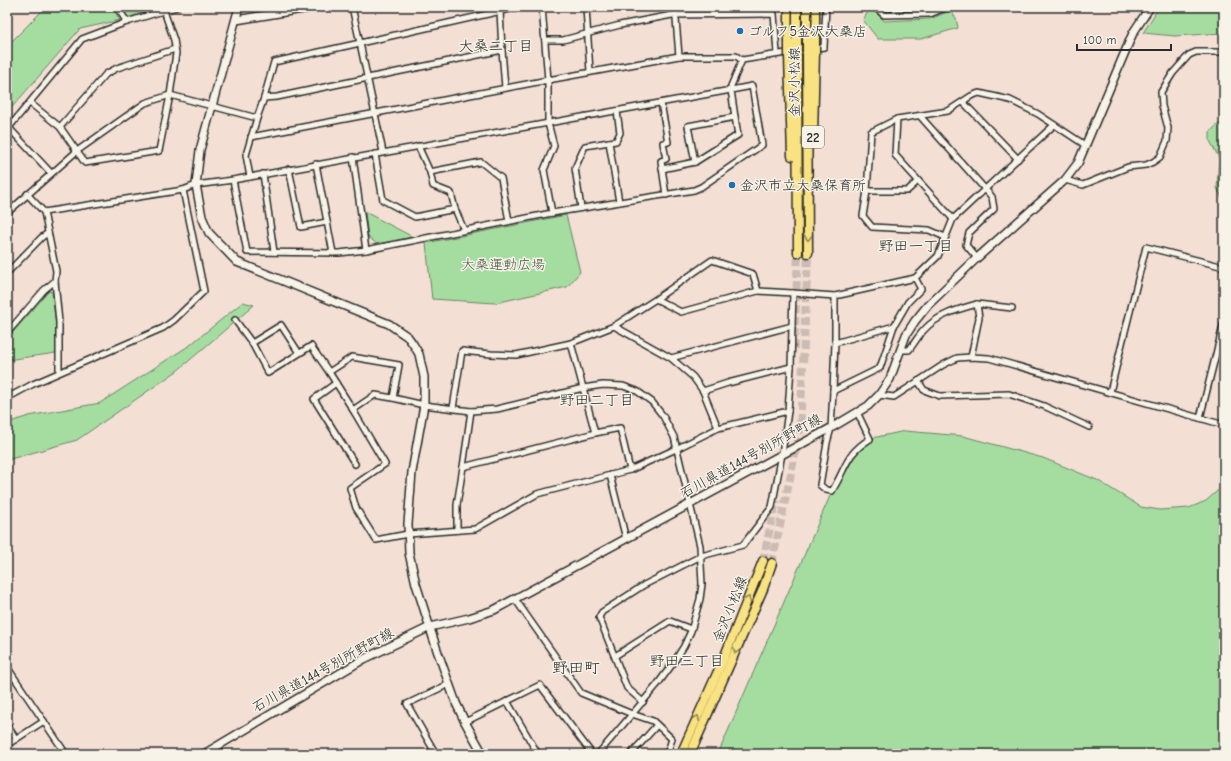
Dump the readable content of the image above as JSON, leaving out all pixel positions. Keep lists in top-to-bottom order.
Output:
{
  "streets": {
    "main road": ["金沢小松線", "22", "石川県道144号別所野町線"]
  },
  "crossings": [
    ["金沢小松線", "22"]
  ],
  "districts": [
    "大桑二丁目",
    "野田一丁目",
    "野田二丁目",
    "野田三丁目",
    "野田町"
  ],
  "parks": ["大桑運動広場"],
  "places": ["ゴルフ5金沢大桑店", "金沢市立大桑保育所"],
  "scale_bar": "100 m"
}
